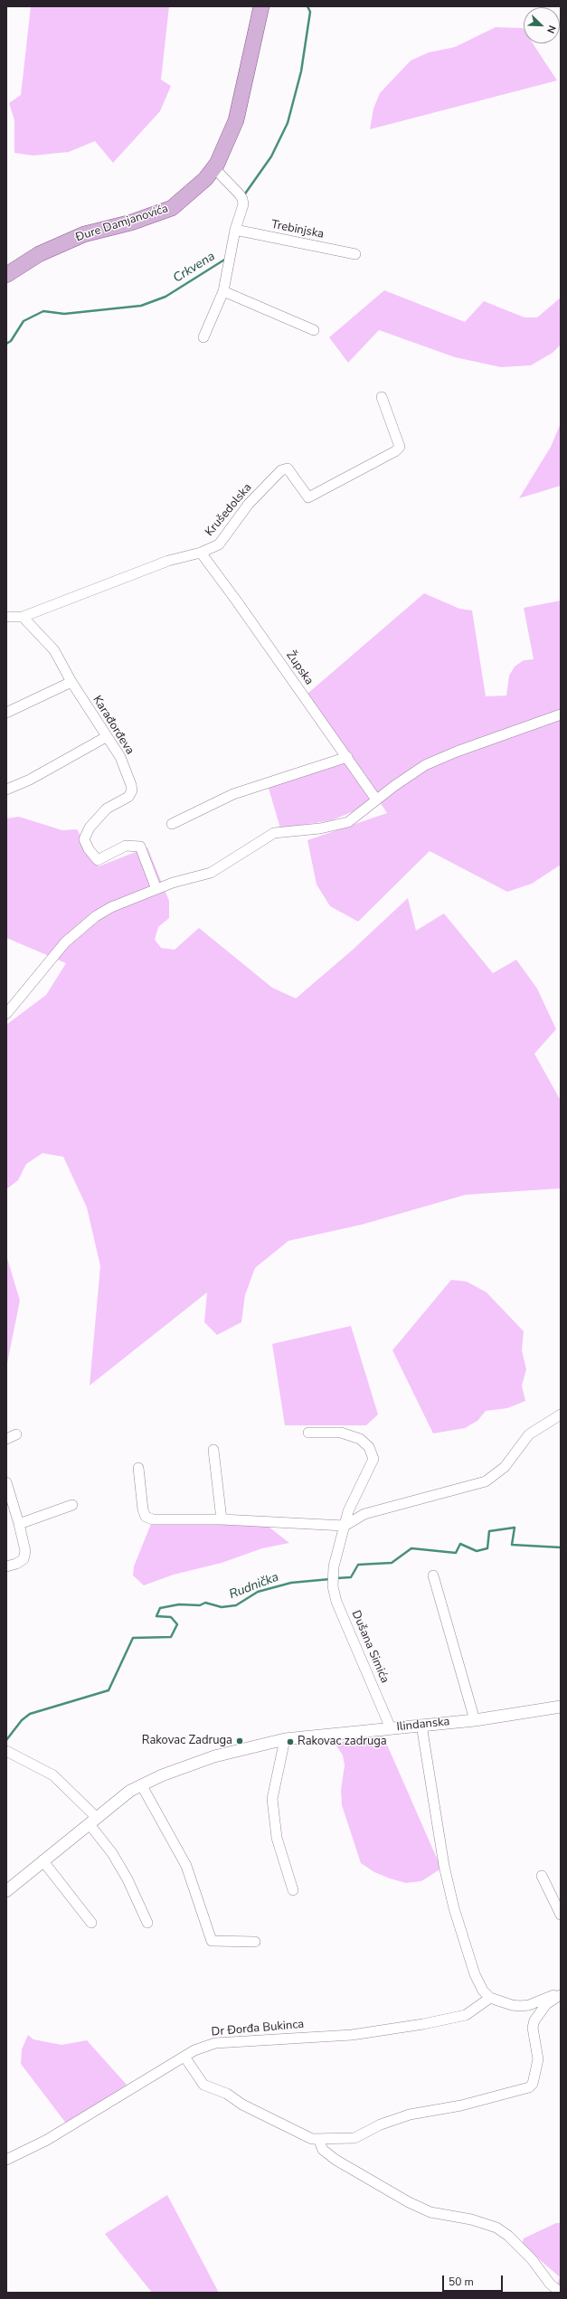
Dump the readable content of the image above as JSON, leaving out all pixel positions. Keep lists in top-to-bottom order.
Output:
{
  "streets": {
    "main road": ["Đure Damjanovića"],
    "street": [
      "Trebinjska",
      "Krušedolska",
      "Župska",
      "Karađorđeva",
      "Dušana Simića",
      "Ilindanska",
      "Dr Đorđa Bukinca"
    ]
  },
  "crossings": [
    ["Krušedolska", "Župska"],
    ["Krušedolska", "Karađorđeva"],
    ["Dušana Simića", "Ilindanska"]
  ],
  "water": ["Crkvena", "Rudnička"],
  "places": ["Rakovac Zadruga", "Rakovac zadruga"],
  "scale_bar": "50 m",
  "north": "bottom right"
}
